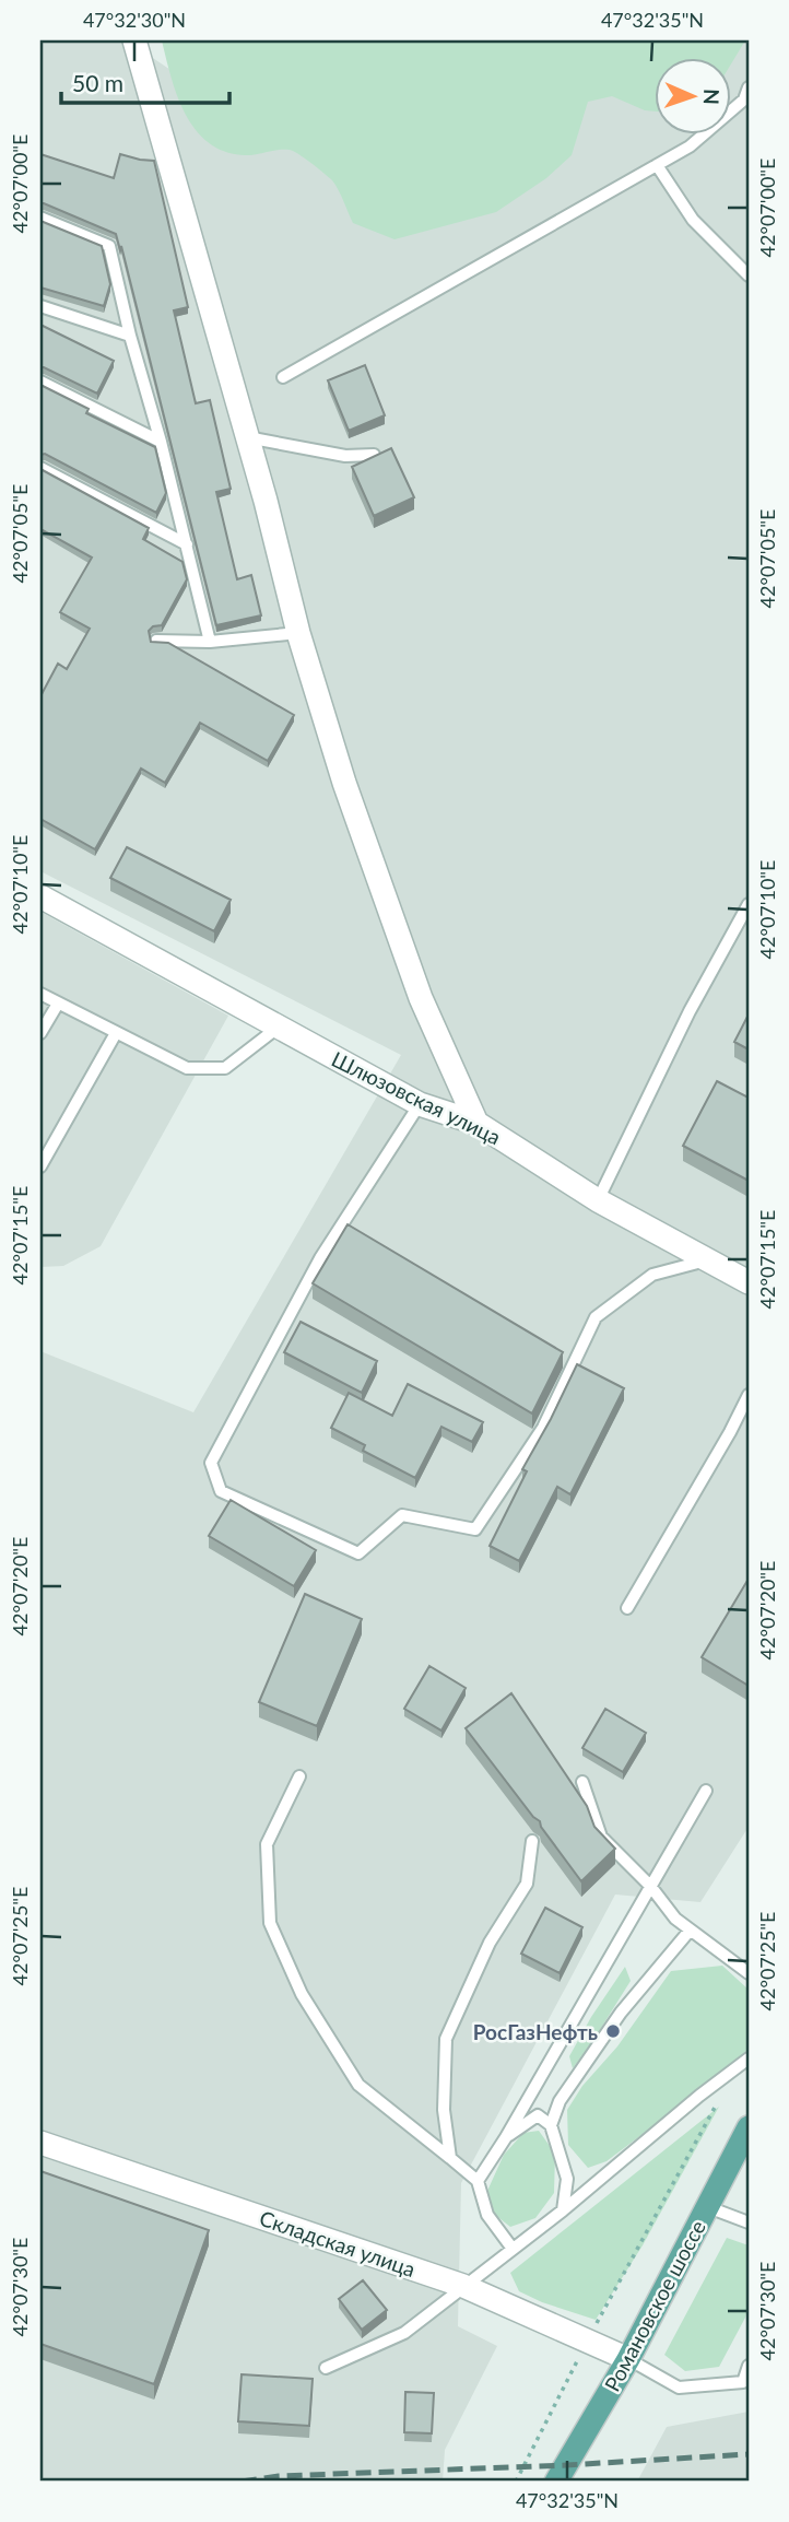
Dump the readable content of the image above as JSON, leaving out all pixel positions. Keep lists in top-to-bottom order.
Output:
{
  "streets": {
    "main road": ["Романовское шоссе"],
    "street": ["Шлюзовская улица", "Складская улица"]
  },
  "crossings": [
    ["Складская улица", "Романовское шоссе"]
  ],
  "places": ["РосГазНефть"],
  "scale_bar": "50 m",
  "north": "right",
  "coordinates": [
    "47°32'30\"N",
    "47°32'35\"N",
    "42°07'00\"E",
    "42°07'05\"E",
    "42°07'10\"E",
    "42°07'15\"E",
    "42°07'20\"E",
    "42°07'25\"E",
    "42°07'30\"E"
  ]
}
